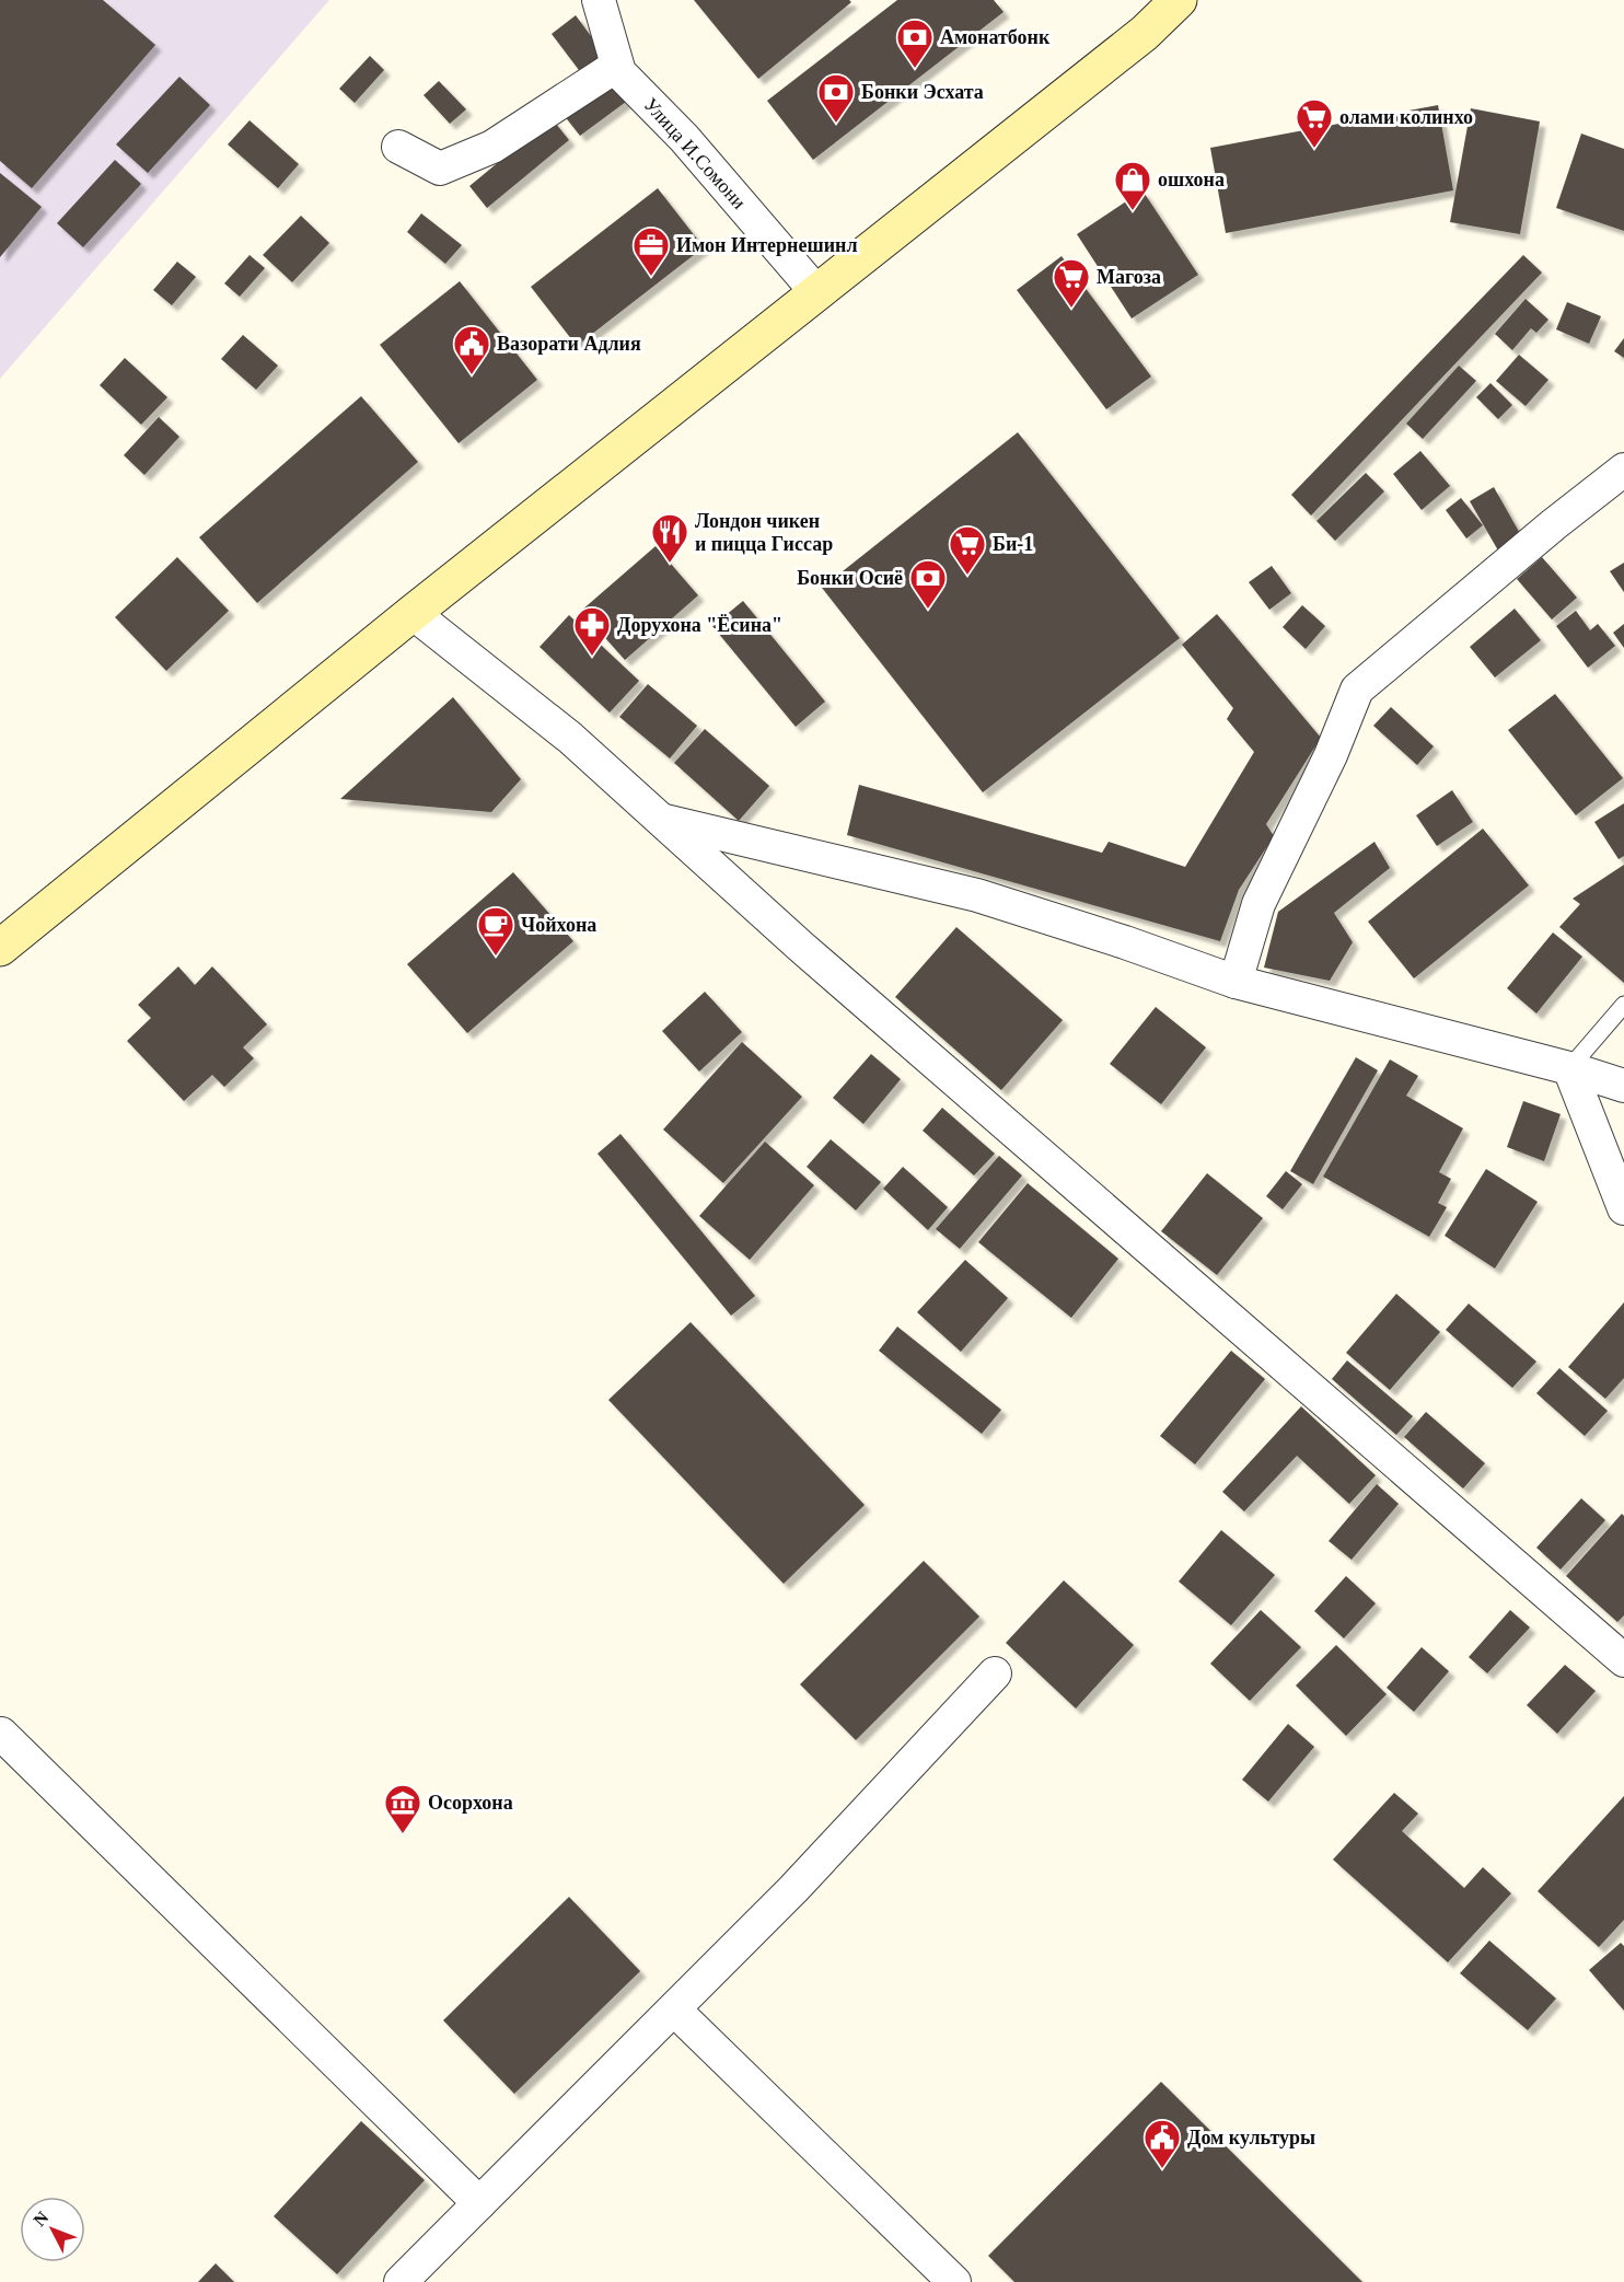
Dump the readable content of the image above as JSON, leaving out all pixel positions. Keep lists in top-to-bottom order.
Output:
{
  "streets": {
    "street": ["Улица И.Сомони"]
  },
  "places": {
    "bank": ["Амонатбонк", "Бонки Эсхата", "Бонки Осиё"],
    "supermarket": ["олами колинхо", "Магоза", "Би-1"],
    "shop": ["ошхона"],
    "office": ["Имон Интернешинл"],
    "public building": ["Вазорати Адлия", "Дом культуры"],
    "restaurant": ["Лондон чикен и пицца Гиссар"],
    "pharmacy": ["Дорухона \"Ёсина\""],
    "cafe": ["Чойхона"],
    "museum": ["Осорхона"]
  },
  "north": "top left"
}
